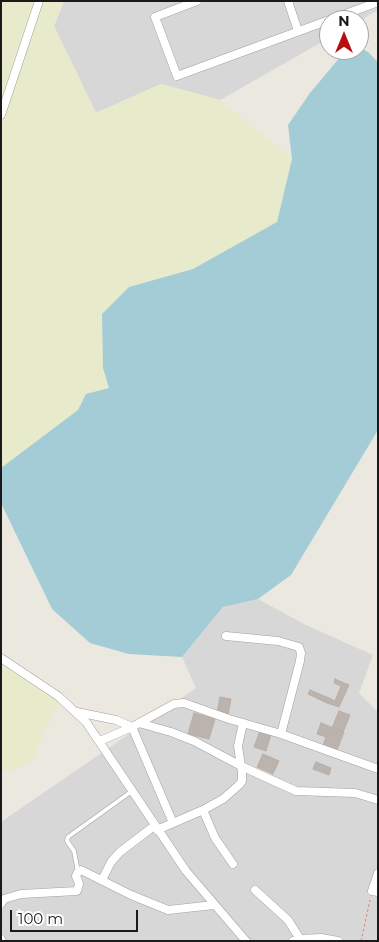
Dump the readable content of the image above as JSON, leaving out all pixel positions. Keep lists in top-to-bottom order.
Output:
{
  "scale_bar": "100 m",
  "north": "top"
}
